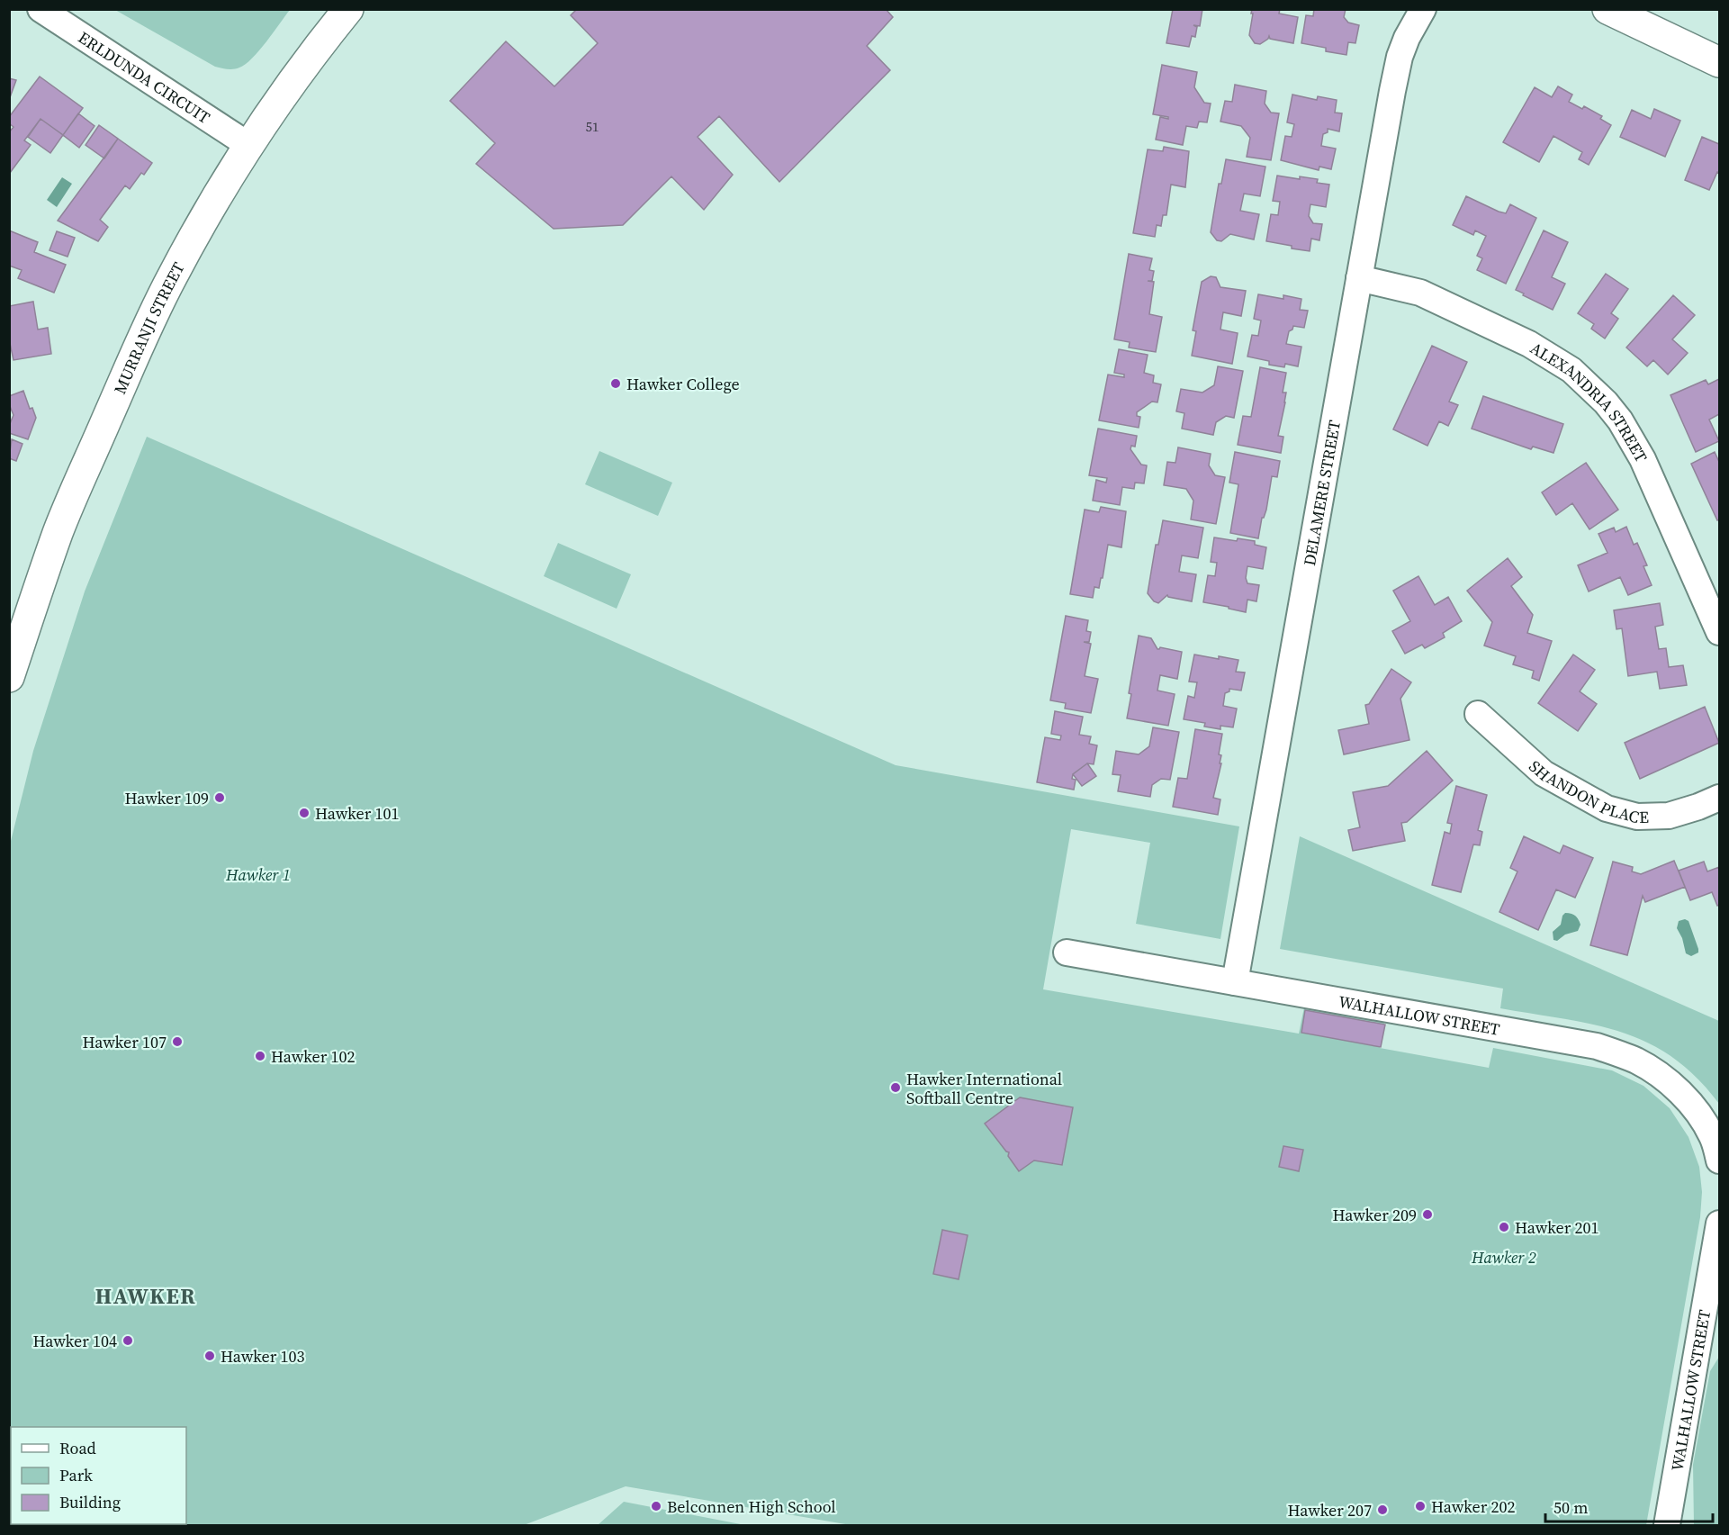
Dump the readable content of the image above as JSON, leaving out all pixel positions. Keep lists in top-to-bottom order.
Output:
{
  "streets": {
    "street": [
      "ERLDUNDA CIRCUIT",
      "MURRANJI STREET",
      "ALEXANDRIA STREET",
      "DELAMERE STREET",
      "SHANDON PLACE",
      "WALHALLOW STREET"
    ]
  },
  "crossings": [
    ["ERLDUNDA CIRCUIT", "MURRANJI STREET"],
    ["ALEXANDRIA STREET", "DELAMERE STREET"],
    ["DELAMERE STREET", "WALHALLOW STREET"]
  ],
  "districts": ["HAWKER"],
  "parks": ["Hawker 1", "Hawker 2"],
  "places": [
    "Hawker College",
    "Hawker 109",
    "Hawker 101",
    "Hawker 107",
    "Hawker 102",
    "Hawker International Softball Centre",
    "Hawker 209",
    "Hawker 201",
    "Hawker 104",
    "Hawker 103",
    "Belconnen High School",
    "Hawker 202",
    "Hawker 207"
  ],
  "house_numbers": ["51"],
  "legend": ["Road", "Park", "Building"],
  "scale_bar": "50 m"
}
